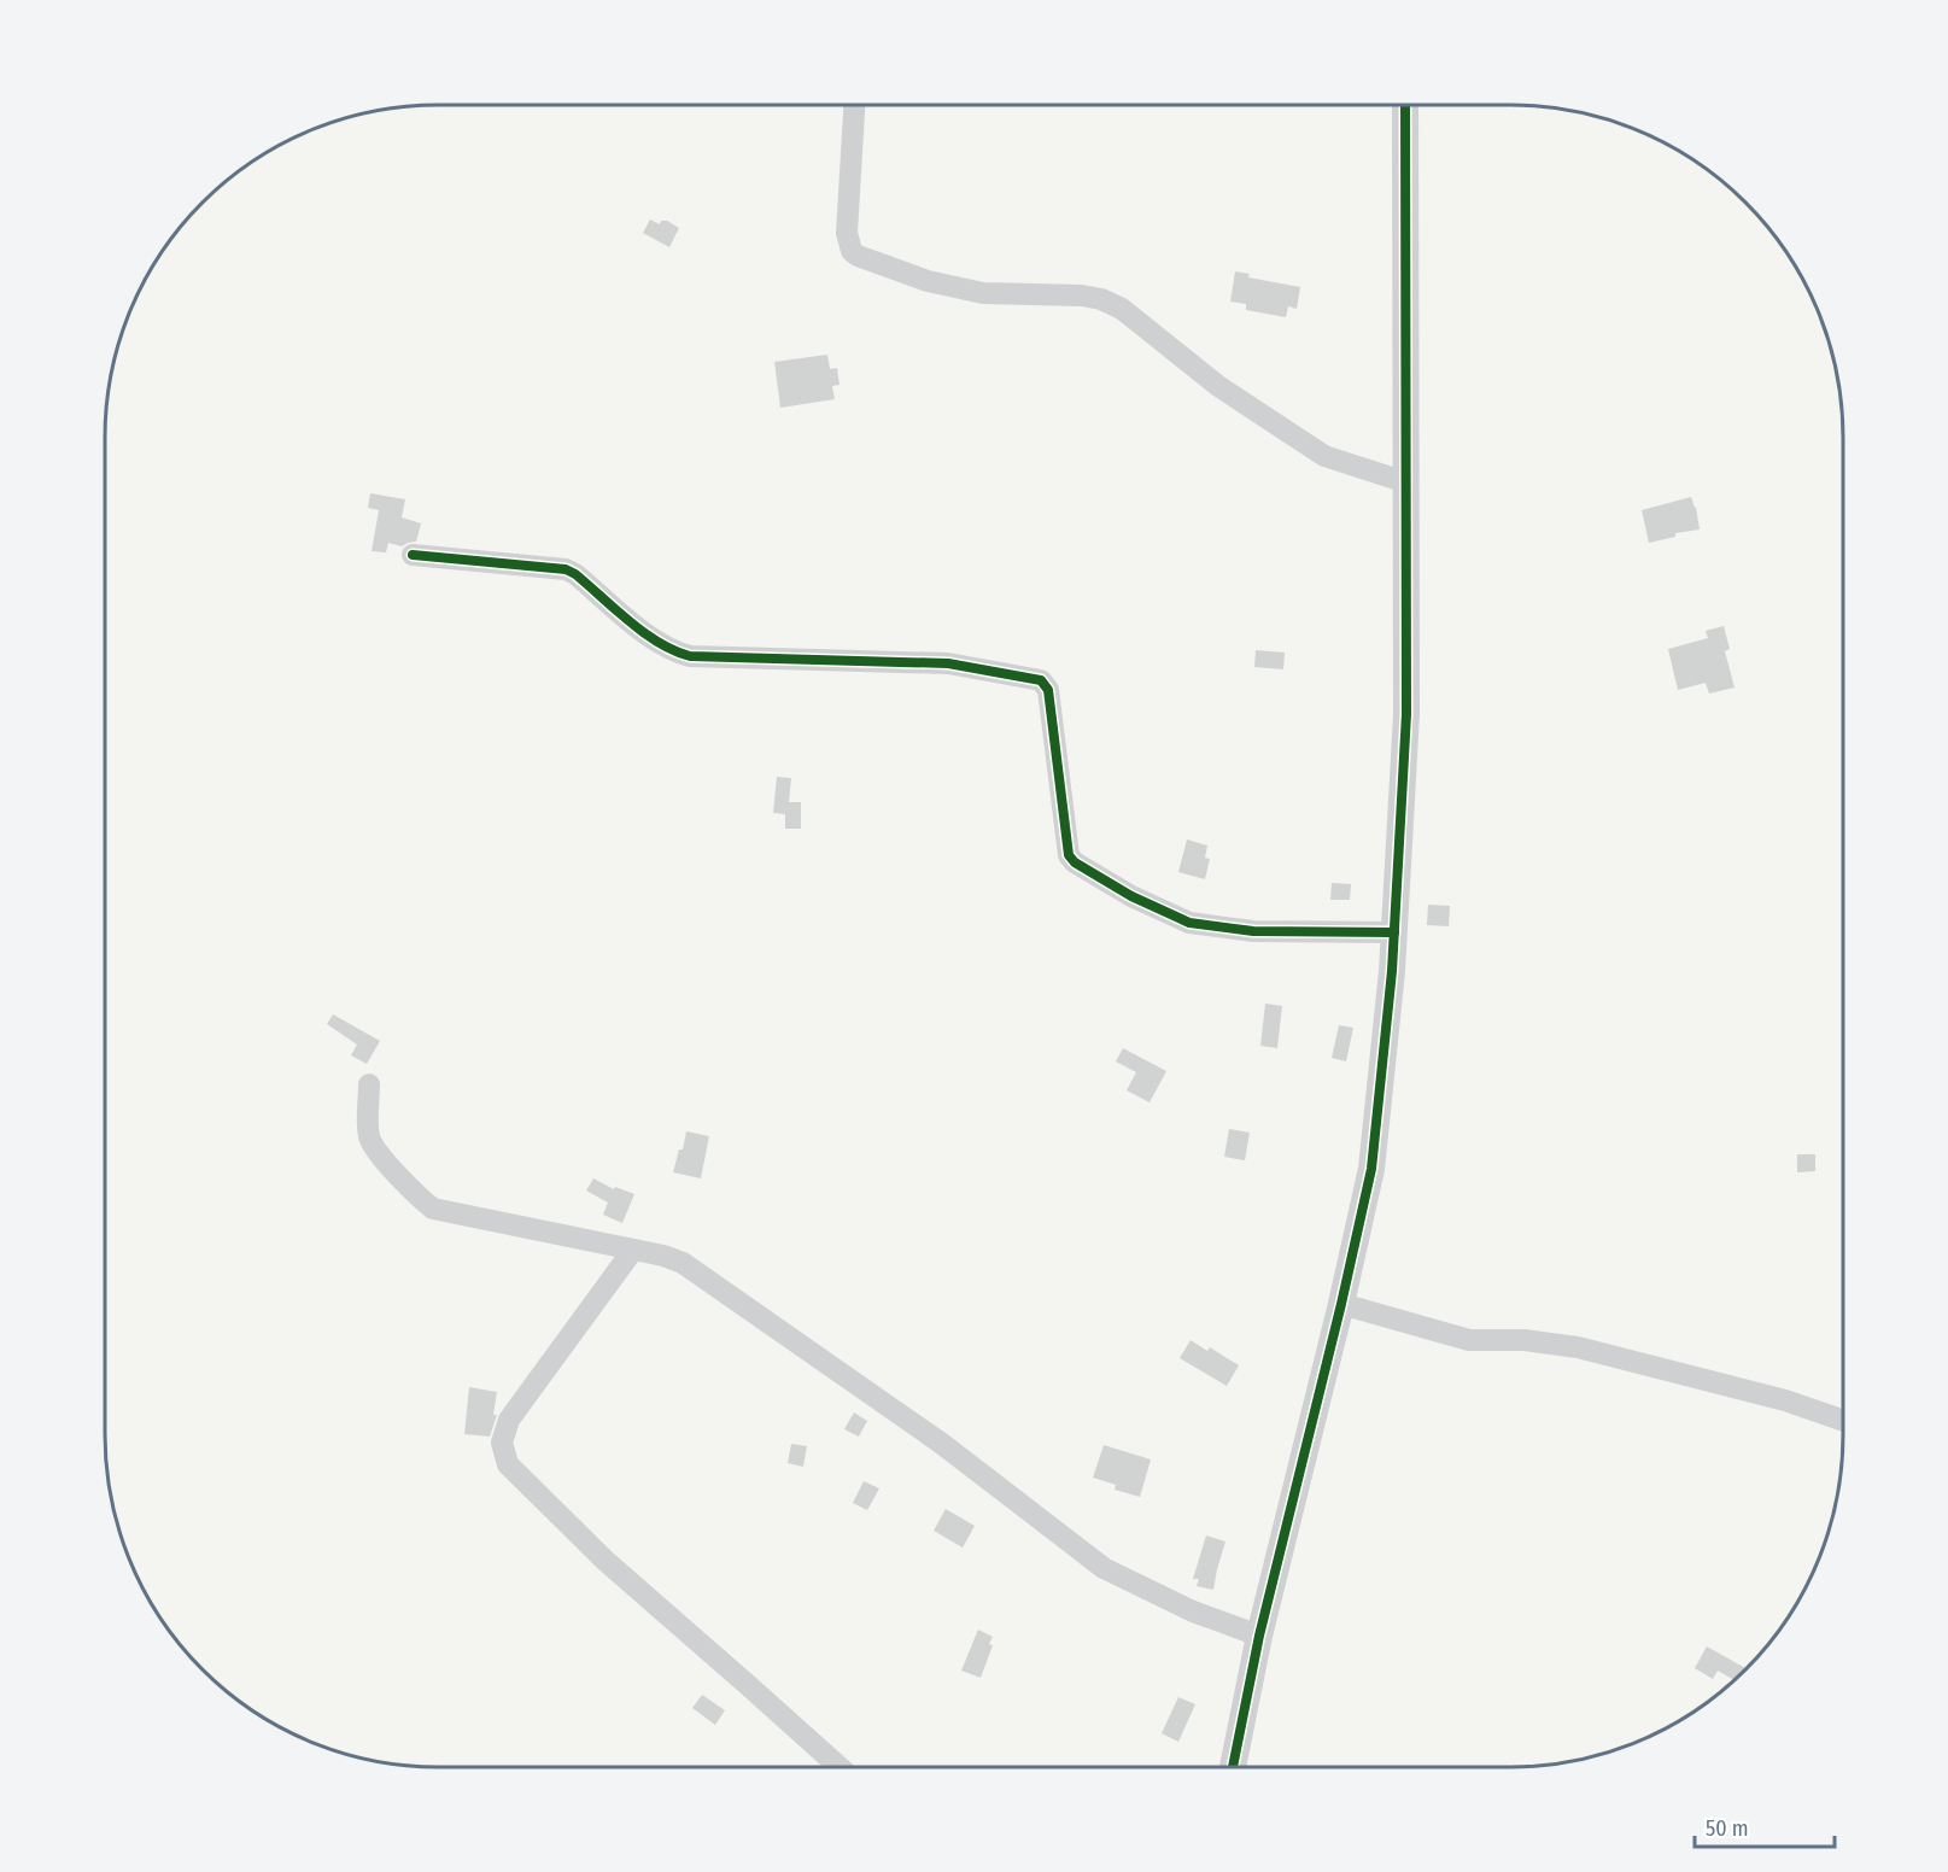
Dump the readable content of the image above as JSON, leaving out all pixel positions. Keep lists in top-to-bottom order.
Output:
{
  "scale_bar": "50 m"
}
